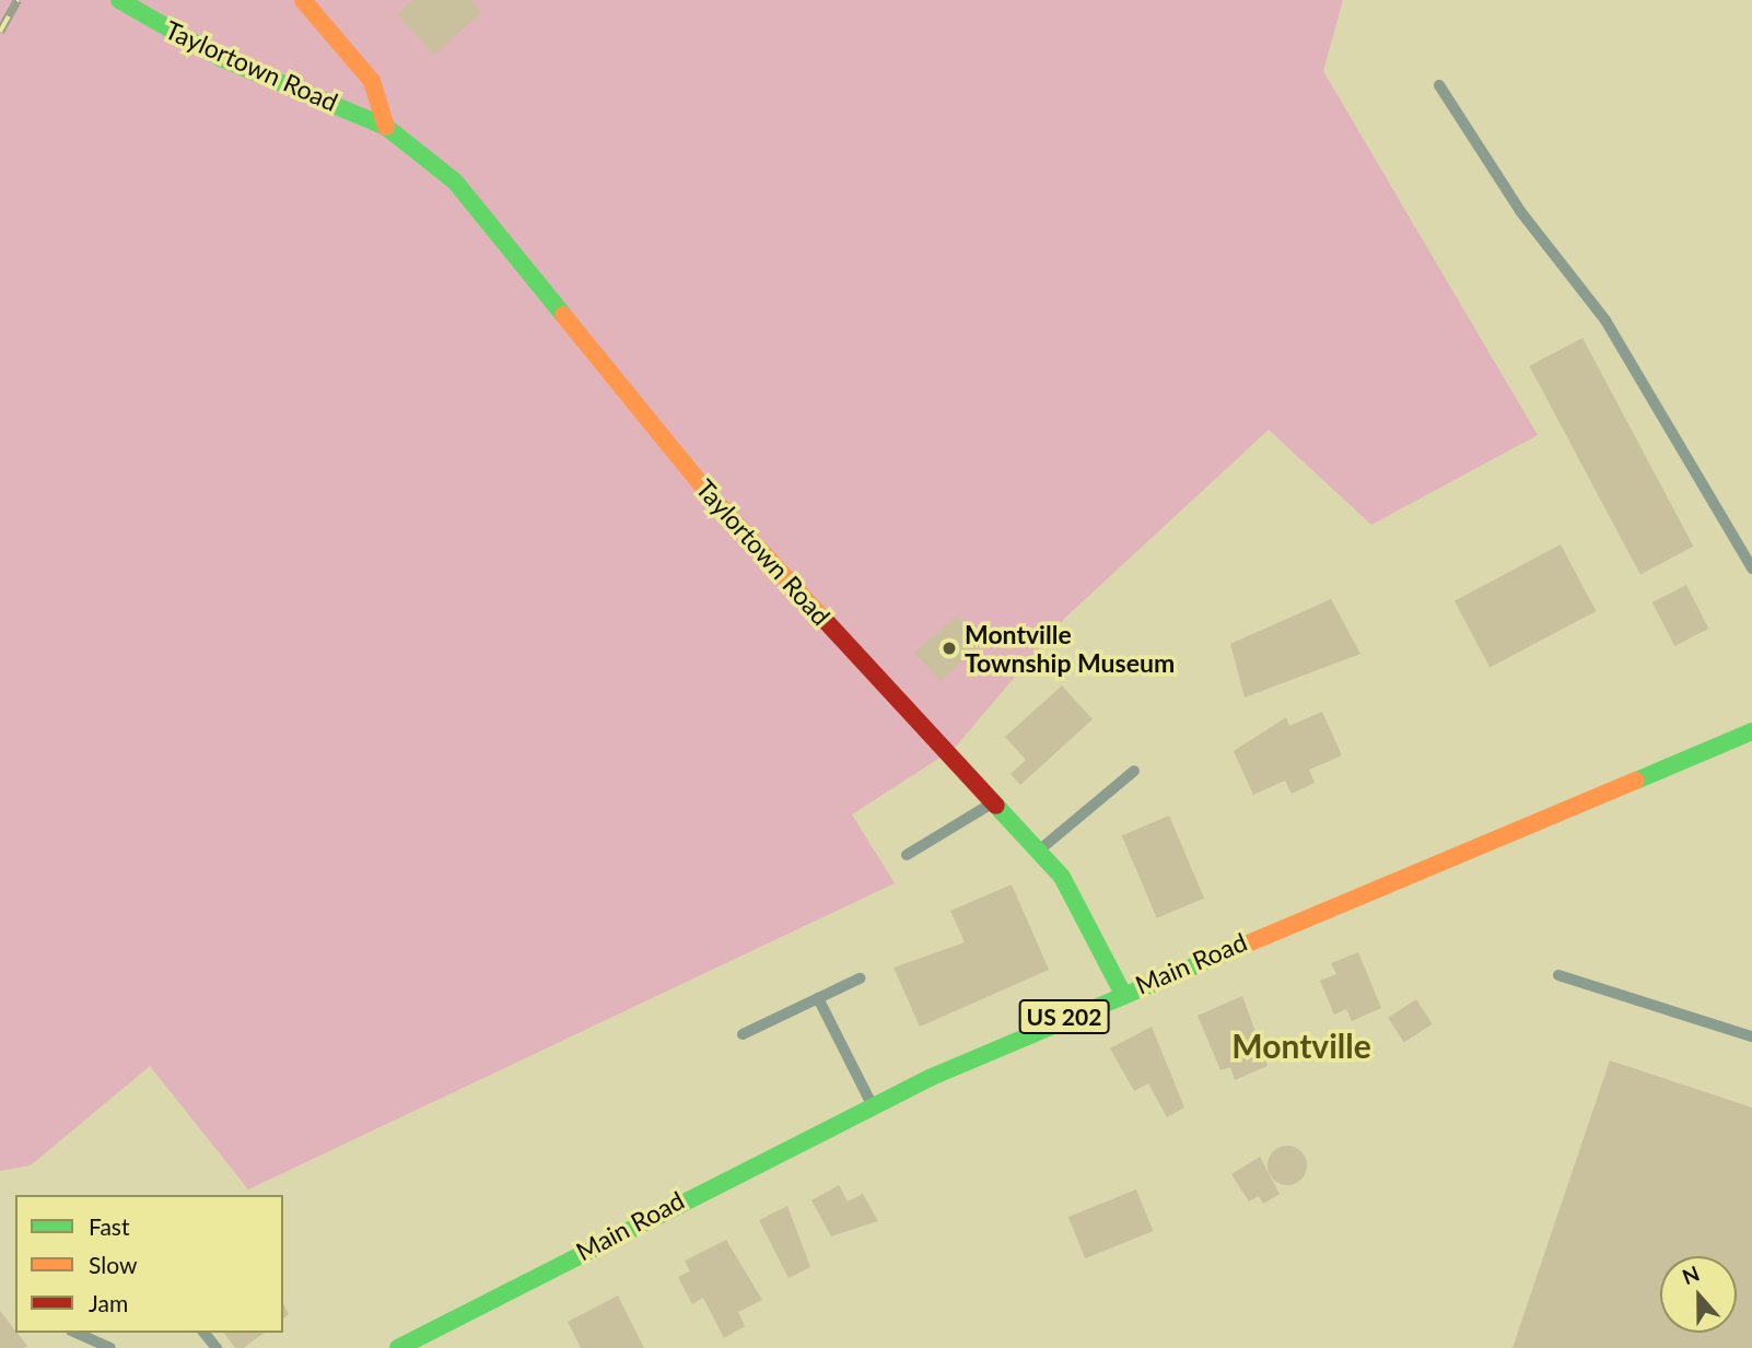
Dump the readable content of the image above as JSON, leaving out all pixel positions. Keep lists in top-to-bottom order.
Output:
{
  "streets": {
    "street": ["Taylortown Road", "Main Road", "US 202"]
  },
  "crossings": [
    ["Taylortown Road", "Main Road"]
  ],
  "districts": ["Montville"],
  "places": ["Montville Township Museum"],
  "legend": ["Fast", "Slow", "Jam"],
  "north": "top"
}
